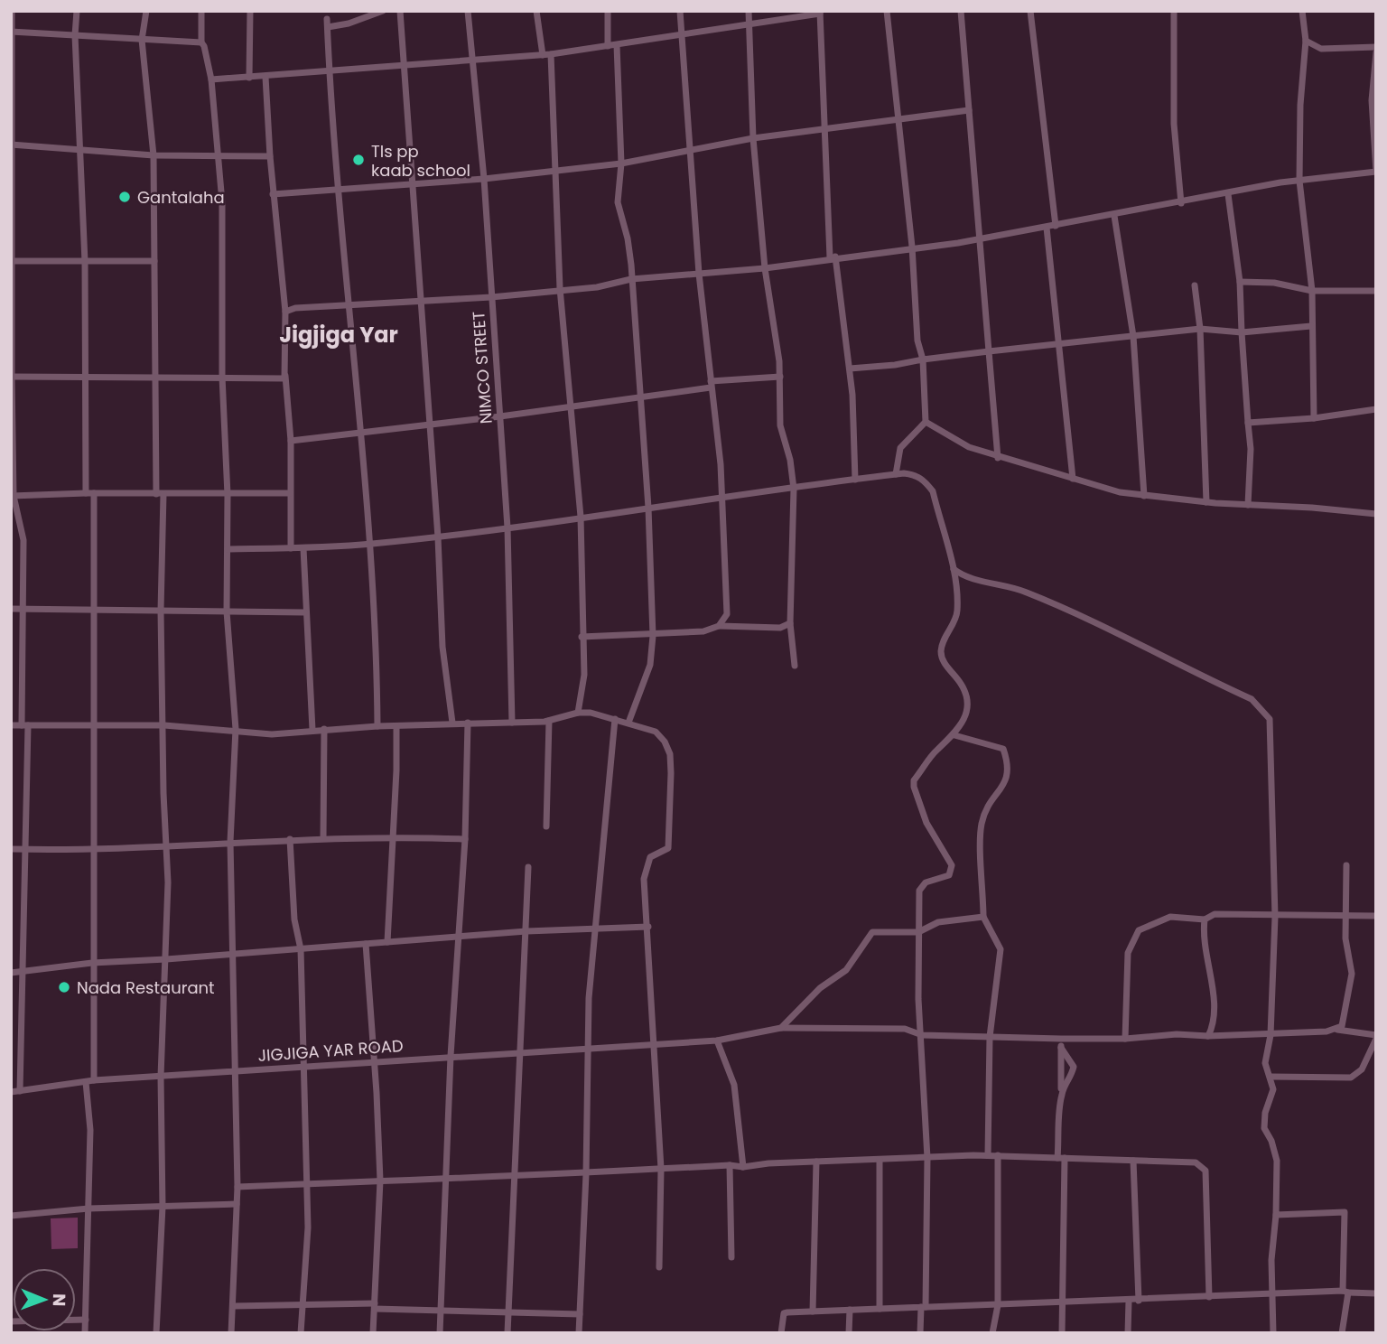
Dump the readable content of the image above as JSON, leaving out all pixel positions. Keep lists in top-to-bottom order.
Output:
{
  "streets": {
    "street": ["NIMCO STREET", "JIGJIGA YAR ROAD"]
  },
  "districts": ["Jigjiga Yar"],
  "places": ["Tls pp kaab school", "Gantalaha", "Nada Restaurant"],
  "north": "right"
}
